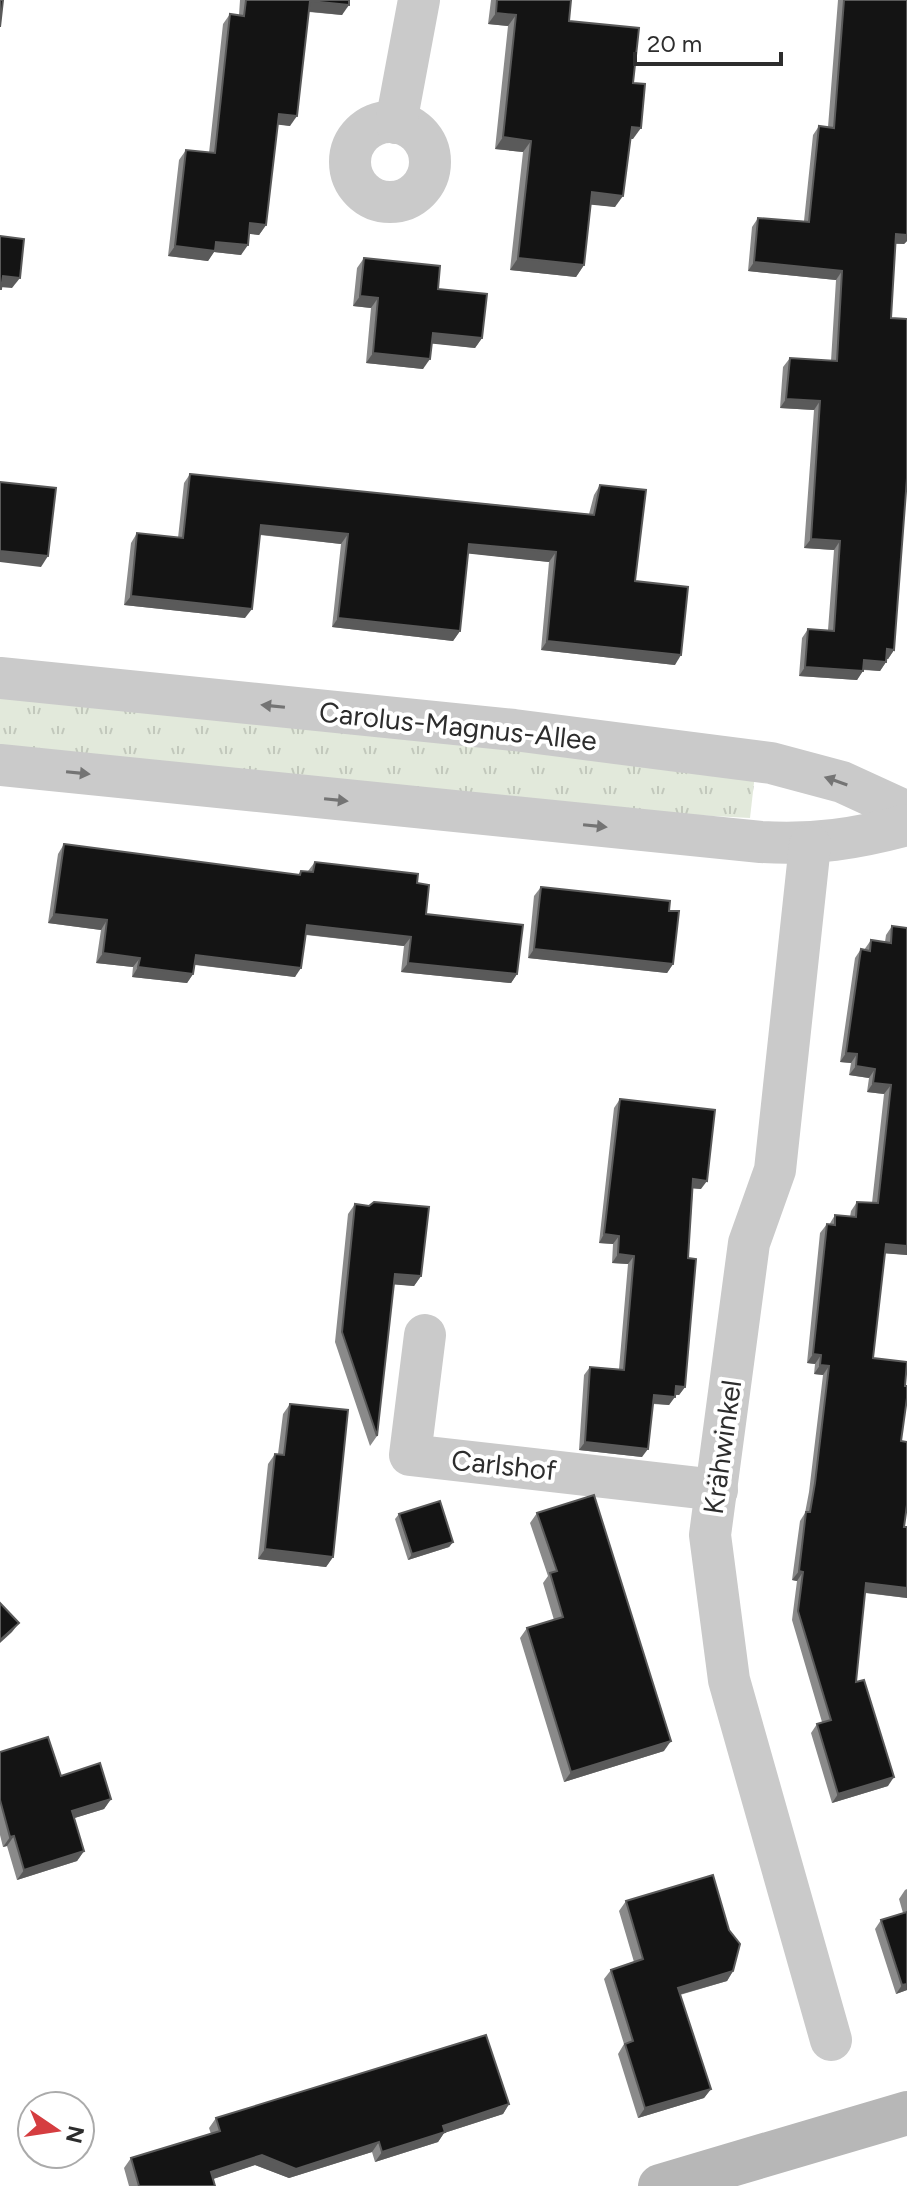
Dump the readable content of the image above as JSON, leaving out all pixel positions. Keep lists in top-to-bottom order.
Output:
{
  "streets": {
    "street": ["Carolus-Magnus-Allee", "Krähwinkel", "Carlshof"]
  },
  "crossings": [
    ["Krähwinkel", "Carlshof"]
  ],
  "scale_bar": "20 m",
  "north": "right"
}
